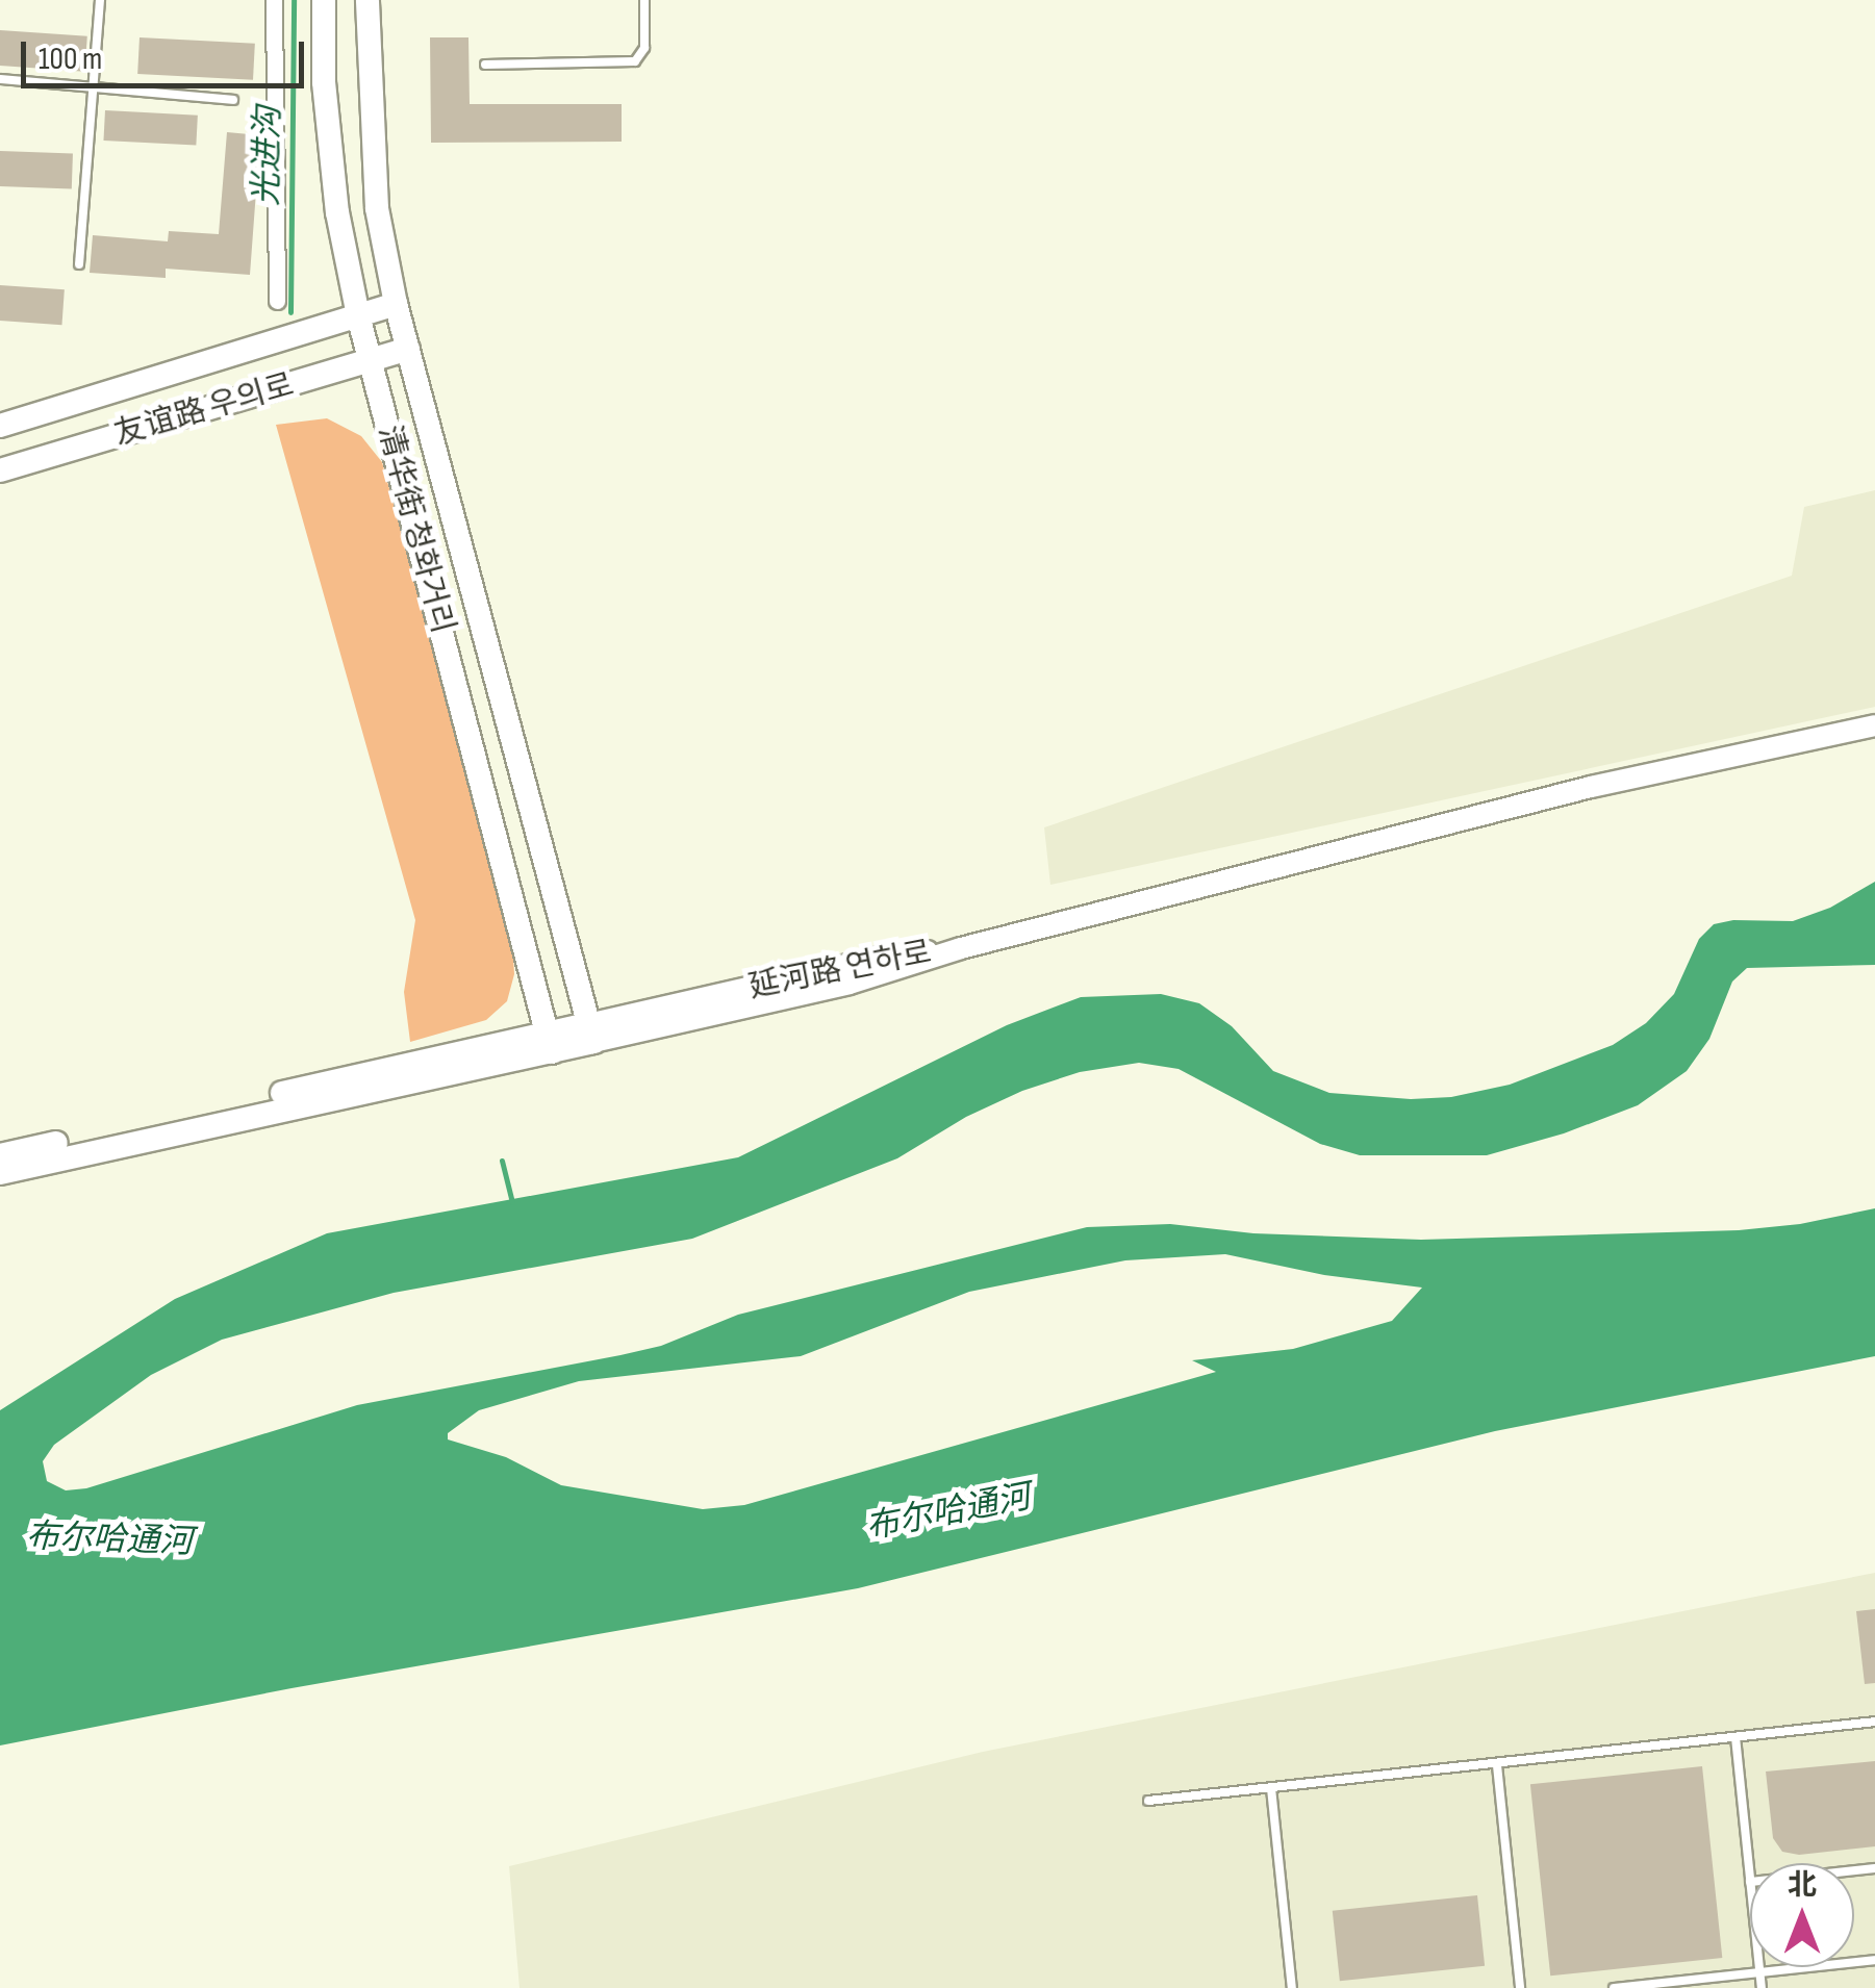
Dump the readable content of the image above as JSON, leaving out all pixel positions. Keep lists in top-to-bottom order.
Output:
{
  "streets": {
    "main road": ["友谊路 우의로", "清华街 청화거리", "延河路 연하로"]
  },
  "crossings": [
    ["友谊路 우의로", "清华街 청화거리"],
    ["清华街 청화거리", "延河路 연하로"]
  ],
  "water": ["光进沟", "布尔哈通河"],
  "scale_bar": "100 m",
  "north": "top"
}
